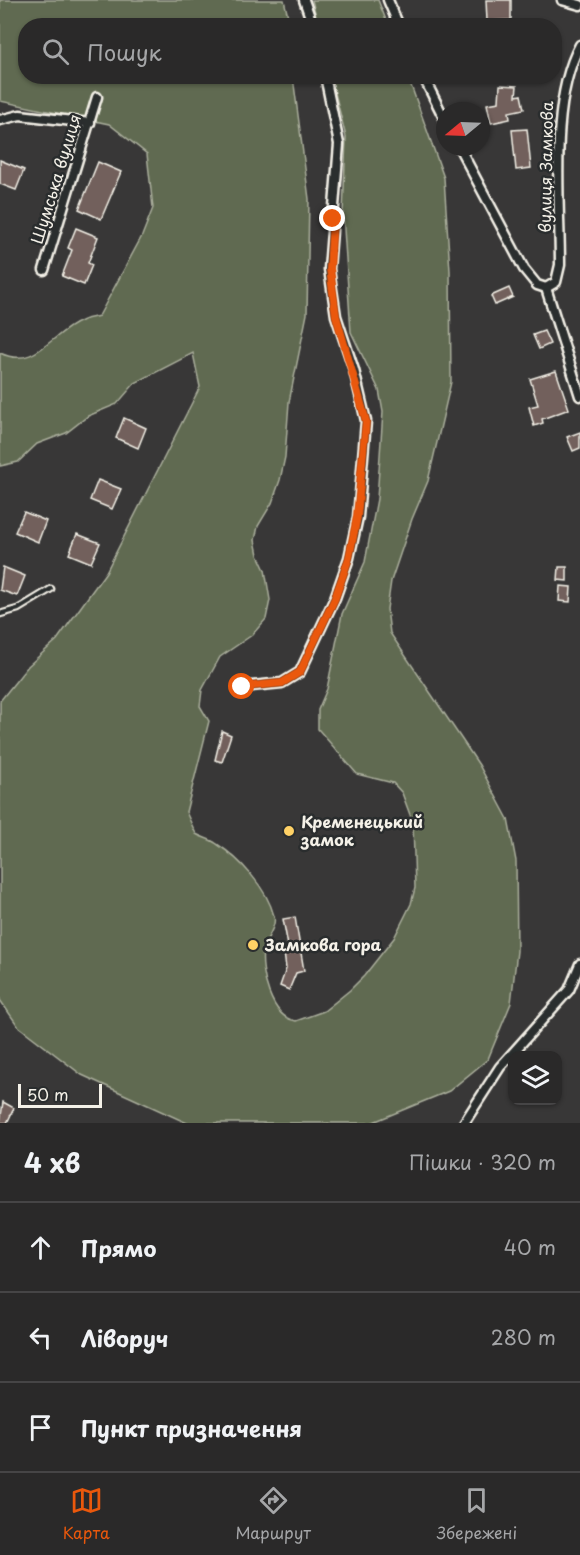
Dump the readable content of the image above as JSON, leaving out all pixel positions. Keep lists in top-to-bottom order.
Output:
{
  "streets": {
    "street": ["вулиця Замкова", "Шумська вулиця"]
  },
  "places": ["Кременецький замок", "Замкова гора"],
  "scale_bar": "50 m",
  "north": "left",
  "page": {
    "search": "Пошук",
    "scale": "50 m",
    "heading": ["4 хв", "Пішки · 320 m"],
    "list": [
      ["Прямо", "40 m"],
      ["Ліворуч", "280 m"],
      "Пункт призначення"
    ],
    "nav": ["Карта", "Маршрут", "Збережені"]
  }
}
